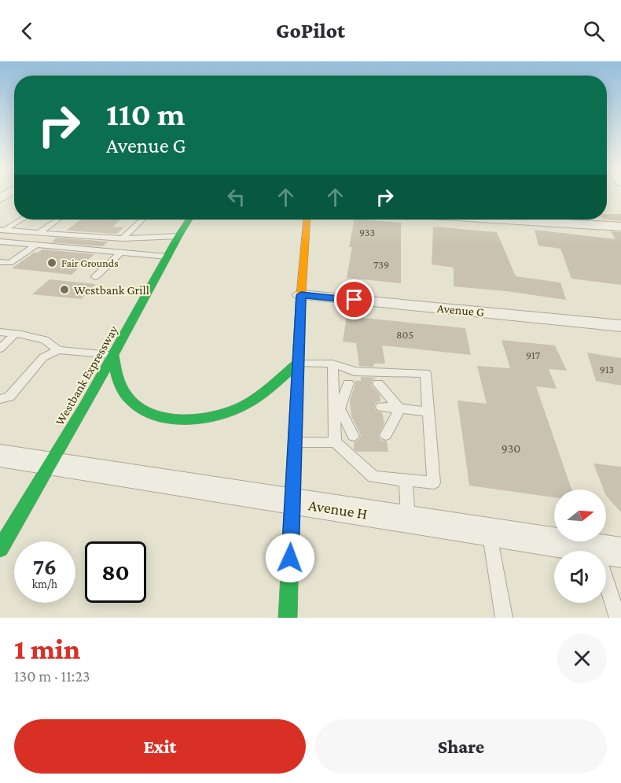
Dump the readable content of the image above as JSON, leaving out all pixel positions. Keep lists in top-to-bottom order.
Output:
{
  "streets": {
    "highway": ["Westbank Expressway"],
    "street": ["Avenue G", "Avenue H"]
  },
  "crossings": [
    ["Westbank Expressway", "Avenue H"]
  ],
  "places": ["Fair Grounds", "Westbank Grill"],
  "house_numbers": [
    "933",
    "739",
    "805",
    "917",
    "913",
    "930"
  ],
  "north": "right",
  "page": {
    "header": "GoPilot",
    "turn": ["110 m", "Avenue G"],
    "speed": "76 km/h",
    "limit": "80",
    "heading": ["1 min", "130 m · 11:23"],
    "buttons": ["Exit", "Share"]
  }
}
